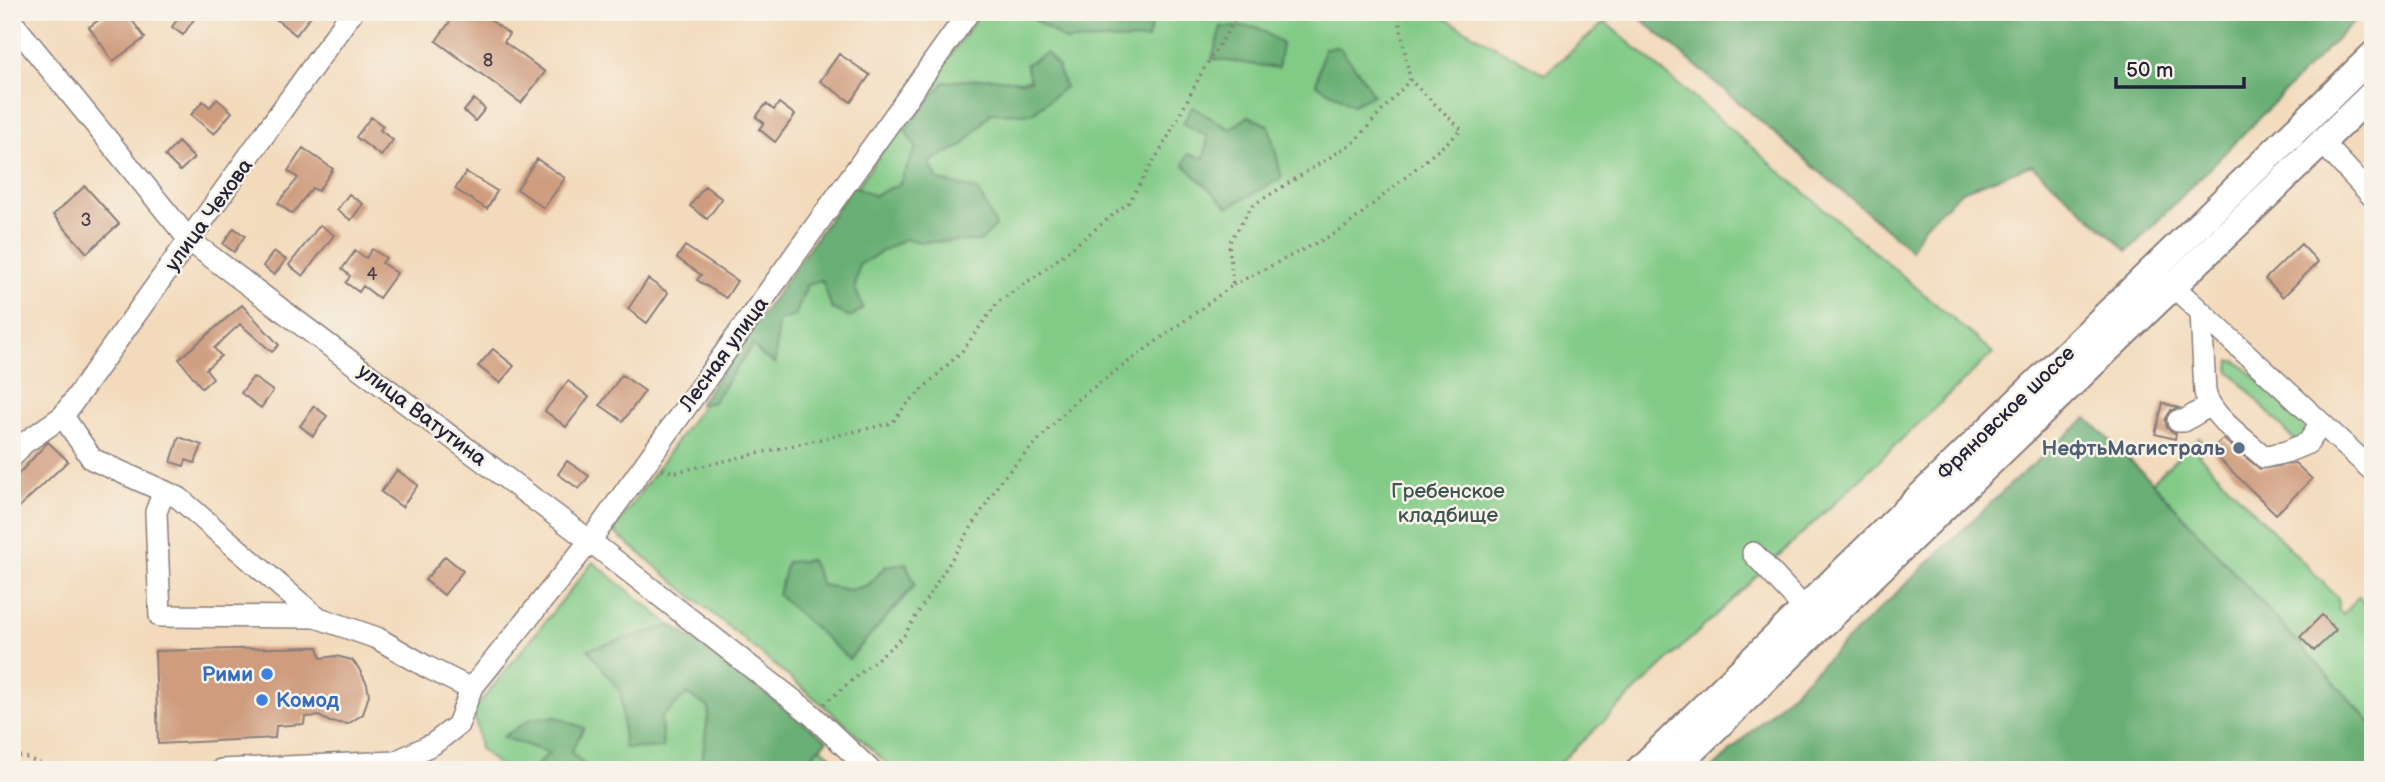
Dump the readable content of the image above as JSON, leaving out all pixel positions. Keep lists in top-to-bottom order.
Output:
{
  "streets": {
    "main road": ["Фряновское шоссе"],
    "street": ["улица Чехова", "Лесная улица", "улица Ватутина"]
  },
  "crossings": [
    ["улица Чехова", "улица Ватутина"],
    ["Лесная улица", "улица Ватутина"]
  ],
  "parks": ["Гребенское кладбище"],
  "places": ["НефтьМагистраль", "Рими", "Комод"],
  "house_numbers": ["8", "3", "4"],
  "scale_bar": "50 m"
}
